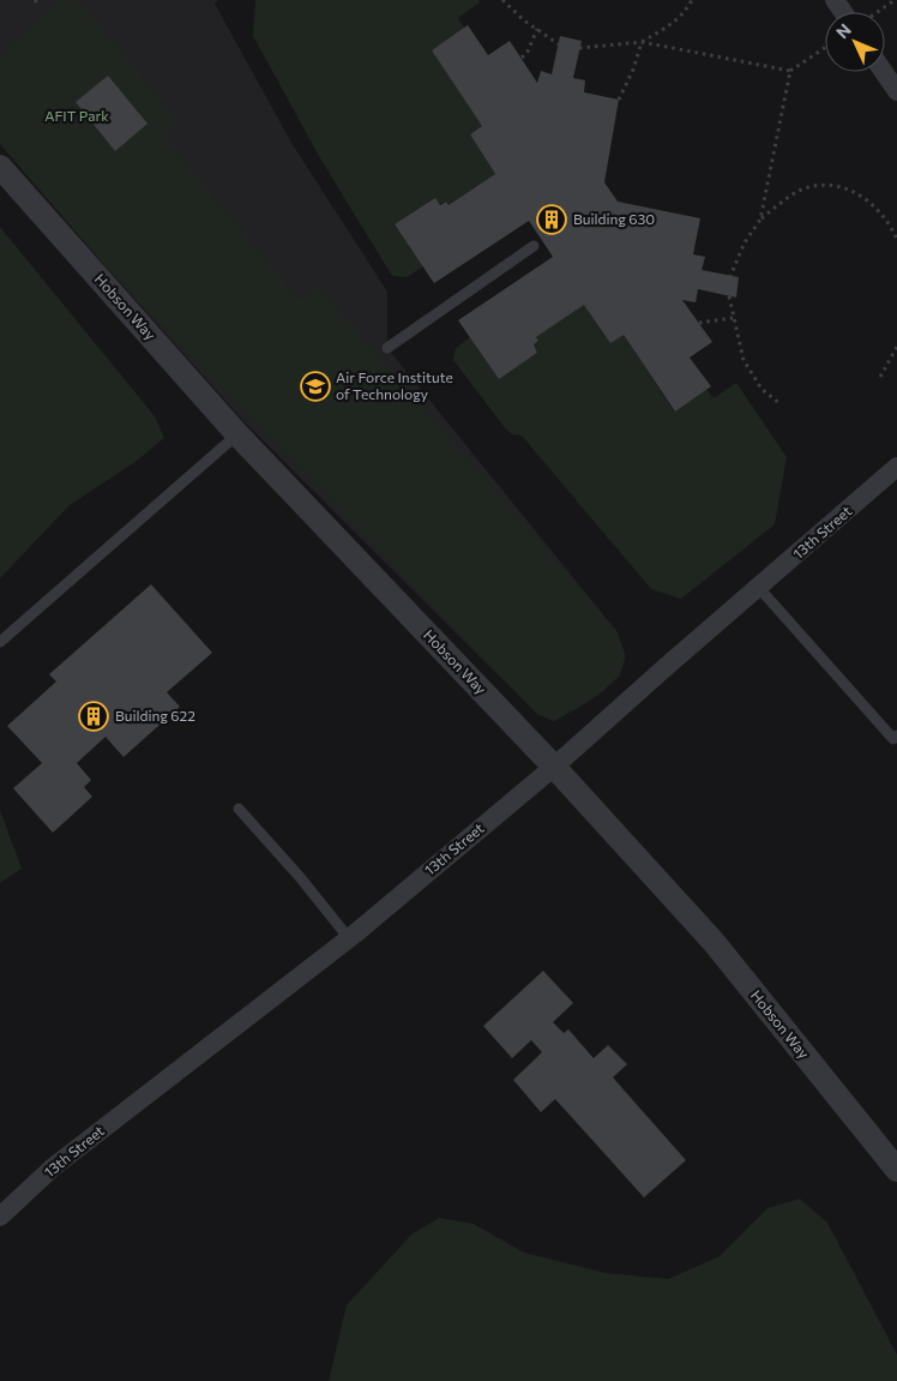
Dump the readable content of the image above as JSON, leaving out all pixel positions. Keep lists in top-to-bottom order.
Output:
{
  "streets": {
    "street": ["Hobson Way", "13th Street"]
  },
  "crossings": [
    ["Hobson Way", "13th Street"]
  ],
  "parks": ["AFIT Park"],
  "places": {
    "building": ["Building 630", "Building 622"],
    "school or university": ["Air Force Institute of Technology"]
  },
  "north": "top left"
}
